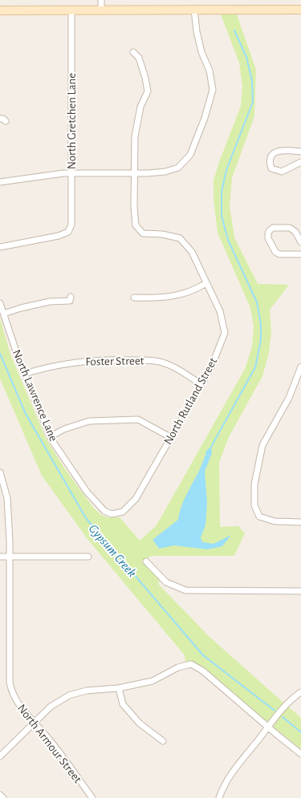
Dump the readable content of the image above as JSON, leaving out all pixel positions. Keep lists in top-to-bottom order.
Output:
{
  "streets": {
    "street": [
      "North Gretchen Lane",
      "Foster Street",
      "North Lawrence Lane",
      "North Rutland Street",
      "North Armour Street"
    ]
  },
  "crossings": [
    ["Foster Street", "North Lawrence Lane"],
    ["Foster Street", "North Rutland Street"],
    ["North Lawrence Lane", "North Rutland Street"]
  ],
  "water": ["Gypsum Creek"]
}
